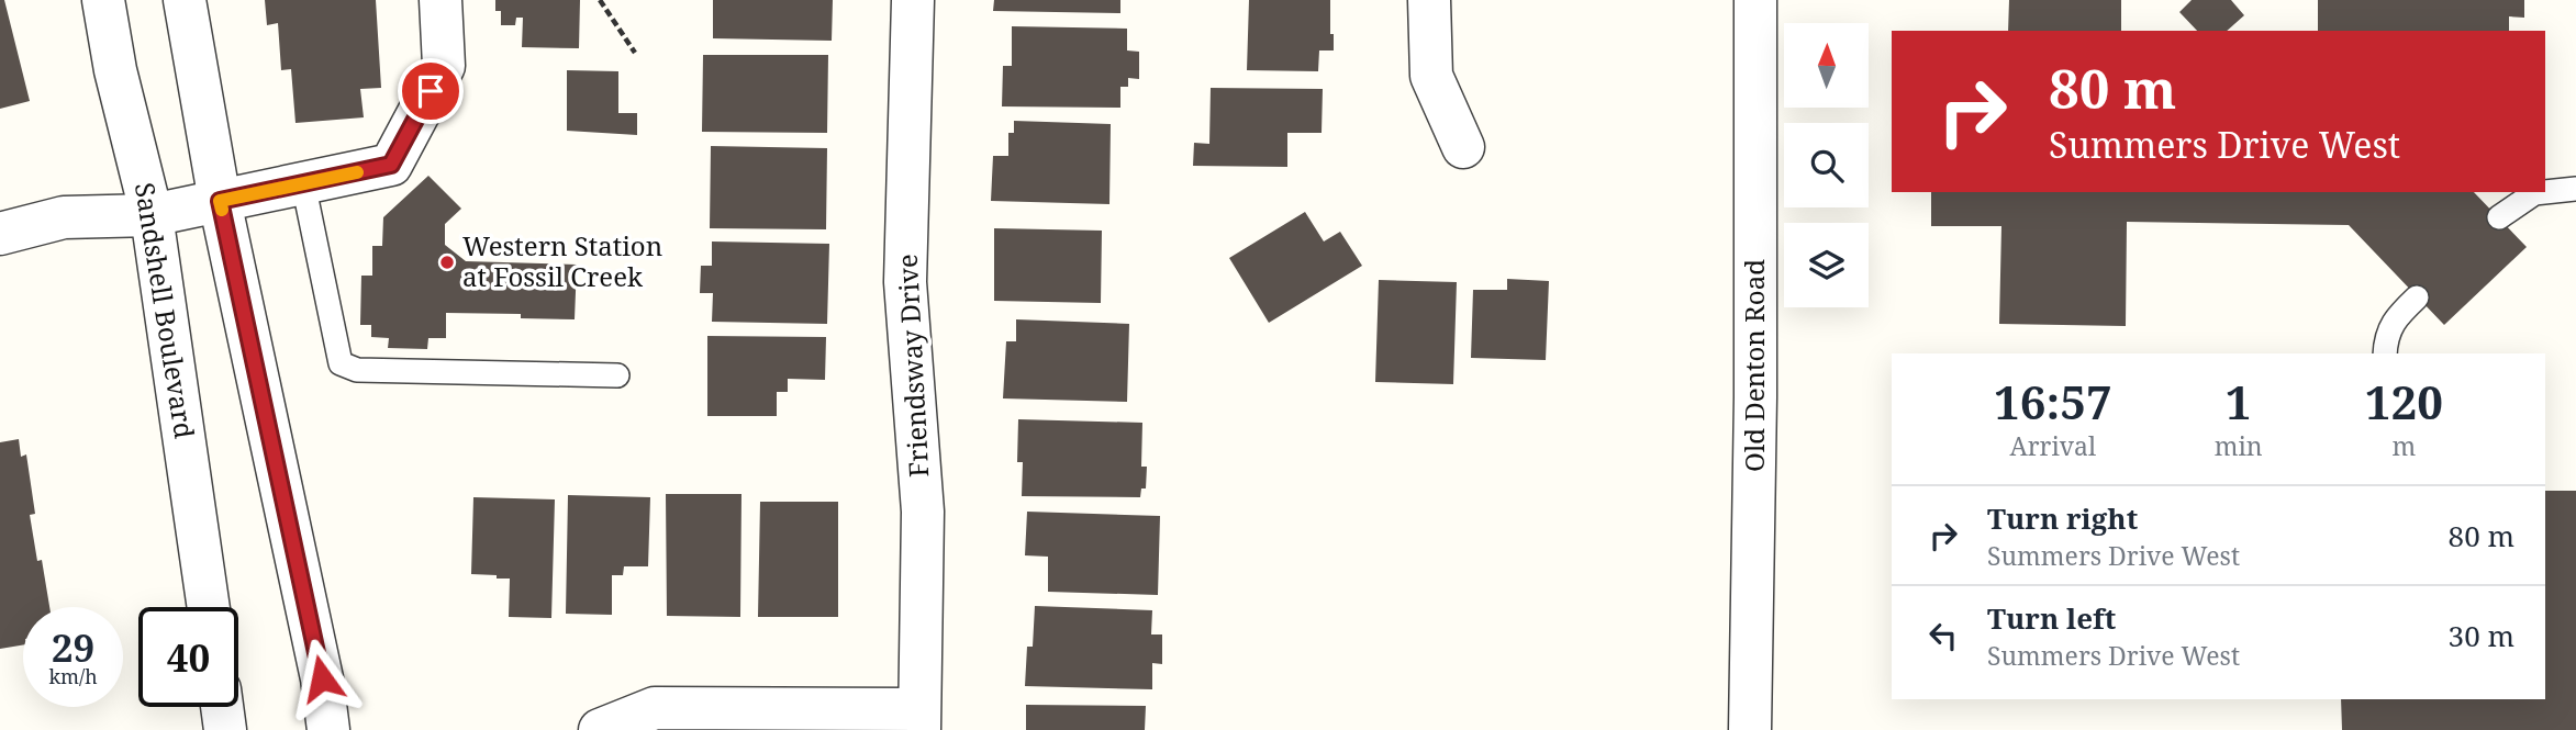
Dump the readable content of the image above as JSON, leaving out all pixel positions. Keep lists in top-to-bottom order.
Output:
{
  "streets": {
    "street": ["Sandshell Boulevard", "Friendsway Drive", "Old Denton Road"]
  },
  "places": ["Western Station at Fossil Creek"],
  "north": "top",
  "page": {
    "turn": ["80 m", "Summers Drive West"],
    "eta": [
      "16:57",
      "Arrival",
      "1",
      "min",
      "120",
      "m"
    ],
    "list": [
      {
        "name": "Turn right",
        "note": "Summers Drive West",
        "value": "80 m"
      },
      {
        "name": "Turn left",
        "note": "Summers Drive West",
        "value": "30 m"
      }
    ],
    "speed": "29 km/h",
    "limit": "40"
  }
}
